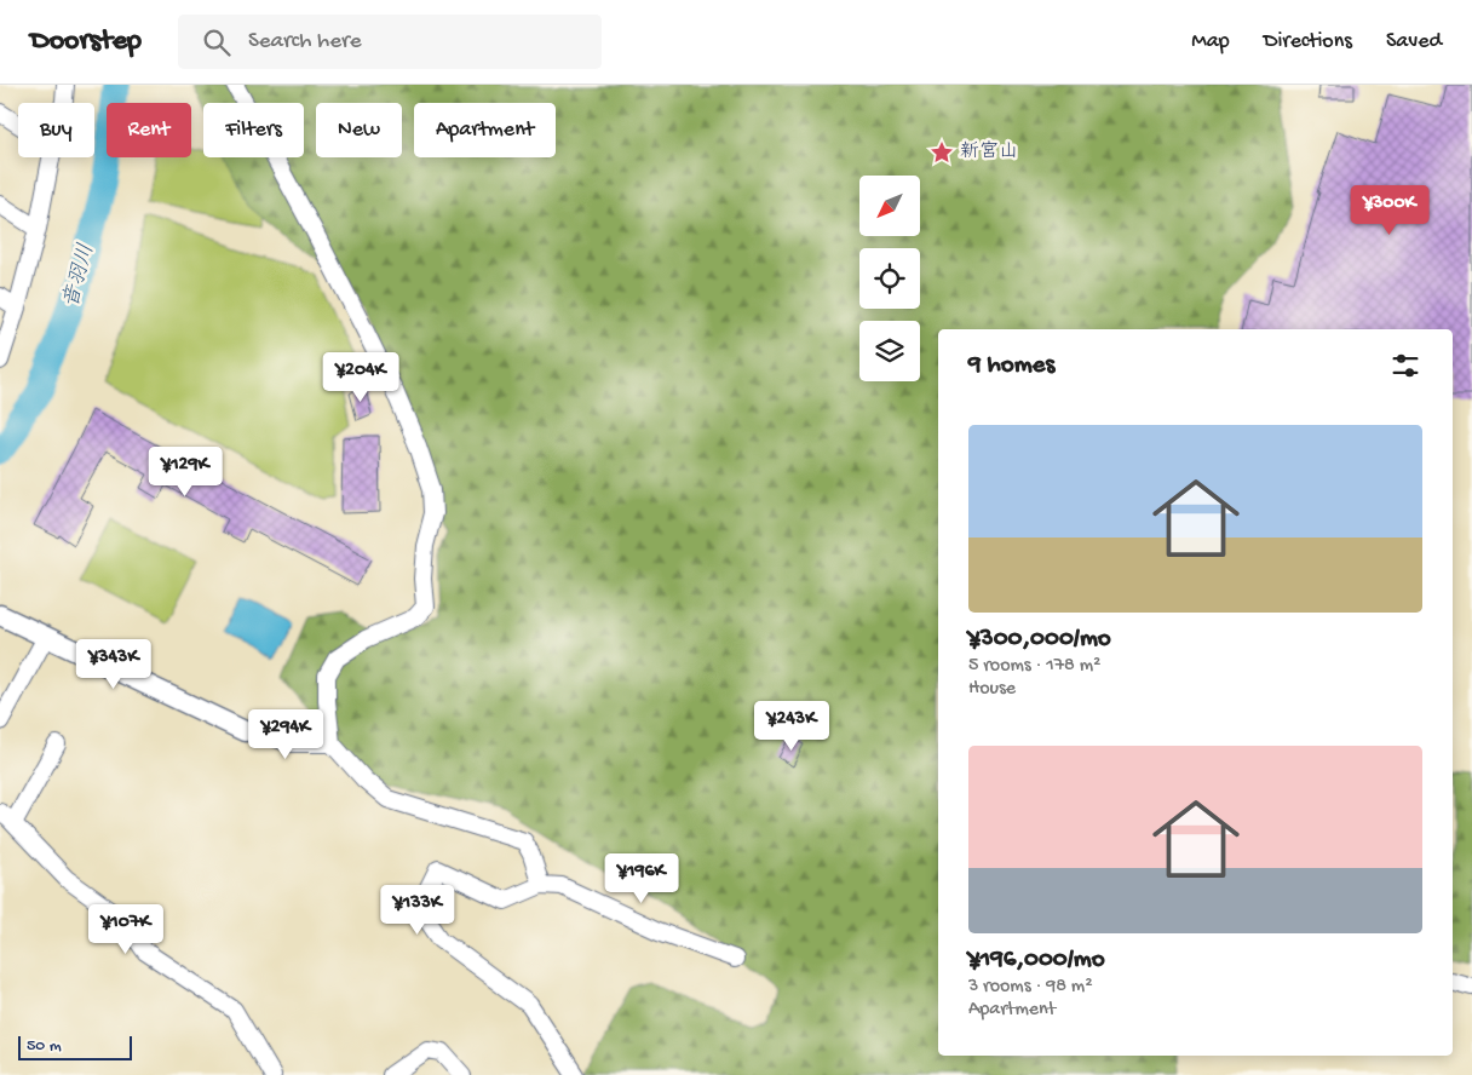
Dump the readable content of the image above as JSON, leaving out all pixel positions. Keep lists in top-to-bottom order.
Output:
{
  "water": ["音羽川"],
  "places": {
    "place": ["新宮山"]
  },
  "scale_bar": "50 m",
  "north": "bottom left",
  "page": {
    "header": "Doorstep",
    "search": "Search here",
    "nav": ["Map", "Directions", "Saved"],
    "chip": [
      "Buy",
      "Rent",
      "Filters",
      "New",
      "Apartment"
    ],
    "price": [
      "¥300K",
      "¥204K",
      "¥129K",
      "¥343K",
      "¥243K",
      "¥294K",
      "¥196K",
      "¥133K",
      "¥107K"
    ],
    "heading": "9 homes",
    "list": [
      {
        "name": "¥300,000/mo",
        "note": "5 rooms · 178 m² · House"
      },
      {
        "name": "¥196,000/mo",
        "note": "3 rooms · 98 m² · Apartment"
      }
    ],
    "scale": "50 m"
  }
}
